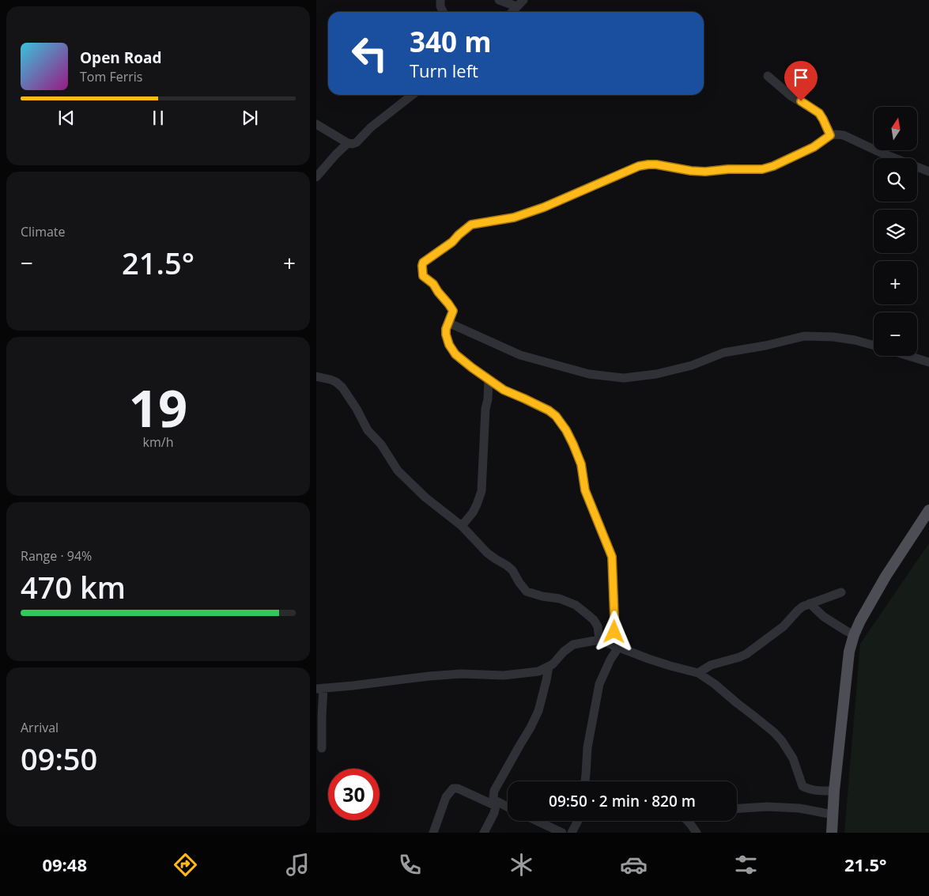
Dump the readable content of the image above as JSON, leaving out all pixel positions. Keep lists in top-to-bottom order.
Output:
{
  "north": "top",
  "page": {
    "turn": ["340 m", "Turn left"],
    "song": ["Open Road", "Tom Ferris"],
    "map_buttons": ["+", "−"],
    "tile": [
      "Climate",
      ["19", "km/h"],
      ["Range · 94%", "470 km"],
      ["Arrival", "09:50"]
    ],
    "heat": ["−", "21.5°", "+"],
    "limit": "30",
    "trip": "09:50 · 2 min · 820 m",
    "tabs": ["09:48", "21.5°"]
  }
}
